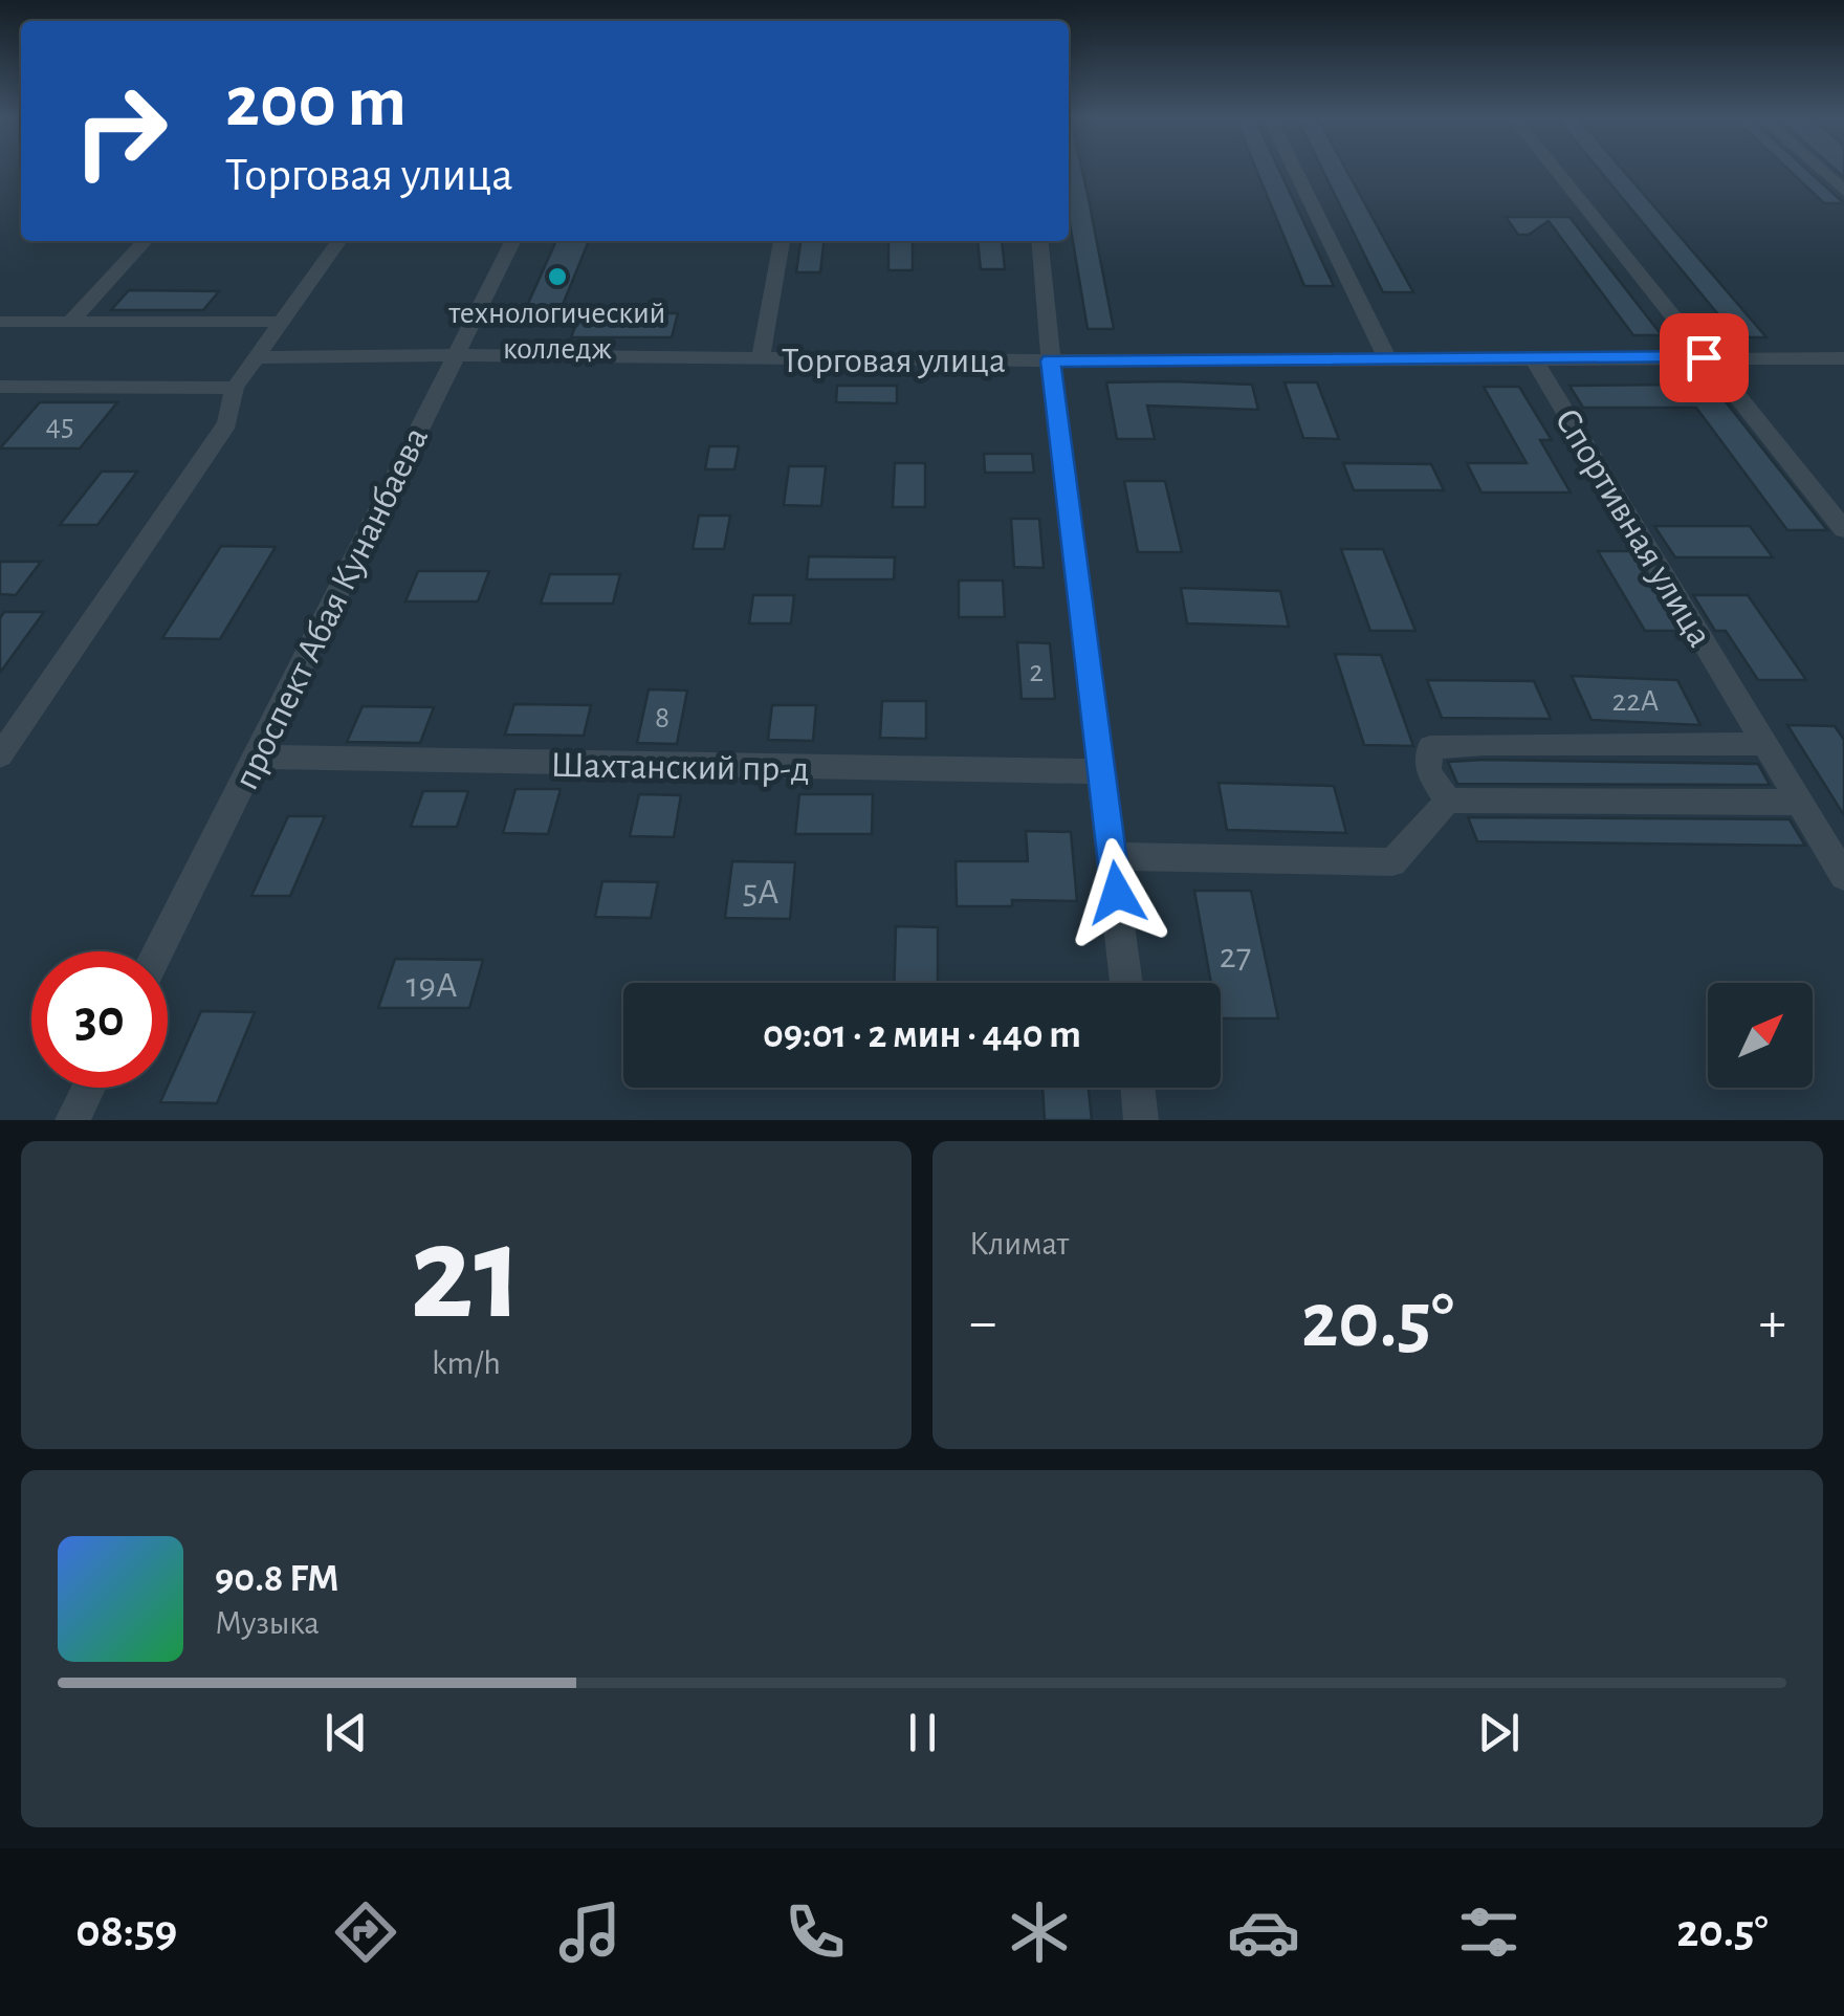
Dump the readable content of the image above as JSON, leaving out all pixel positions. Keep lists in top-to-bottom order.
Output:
{
  "streets": {
    "street": [
      "Торговая улица",
      "Спортивная улица",
      "проспект Абая Кунанбаева",
      "Шахтанский пр-д"
    ]
  },
  "crossings": [
    ["Торговая улица", "Спортивная улица"],
    ["Торговая улица", "проспект Абая Кунанбаева"],
    ["проспект Абая Кунанбаева", "Шахтанский пр-д"]
  ],
  "places": ["технологический колледж"],
  "house_numbers": [
    "45",
    "2",
    "22А",
    "8",
    "5А",
    "27",
    "19А"
  ],
  "north": "top right",
  "page": {
    "turn": ["200 m", "Торговая улица"],
    "limit": "30",
    "trip": "09:01 · 2 мин · 440 m",
    "tile": [
      ["21", "km/h"],
      "Климат"
    ],
    "heat": ["−", "20.5°", "+"],
    "song": ["90.8 FM", "Музыка"],
    "tabs": ["08:59", "20.5°"]
  }
}
